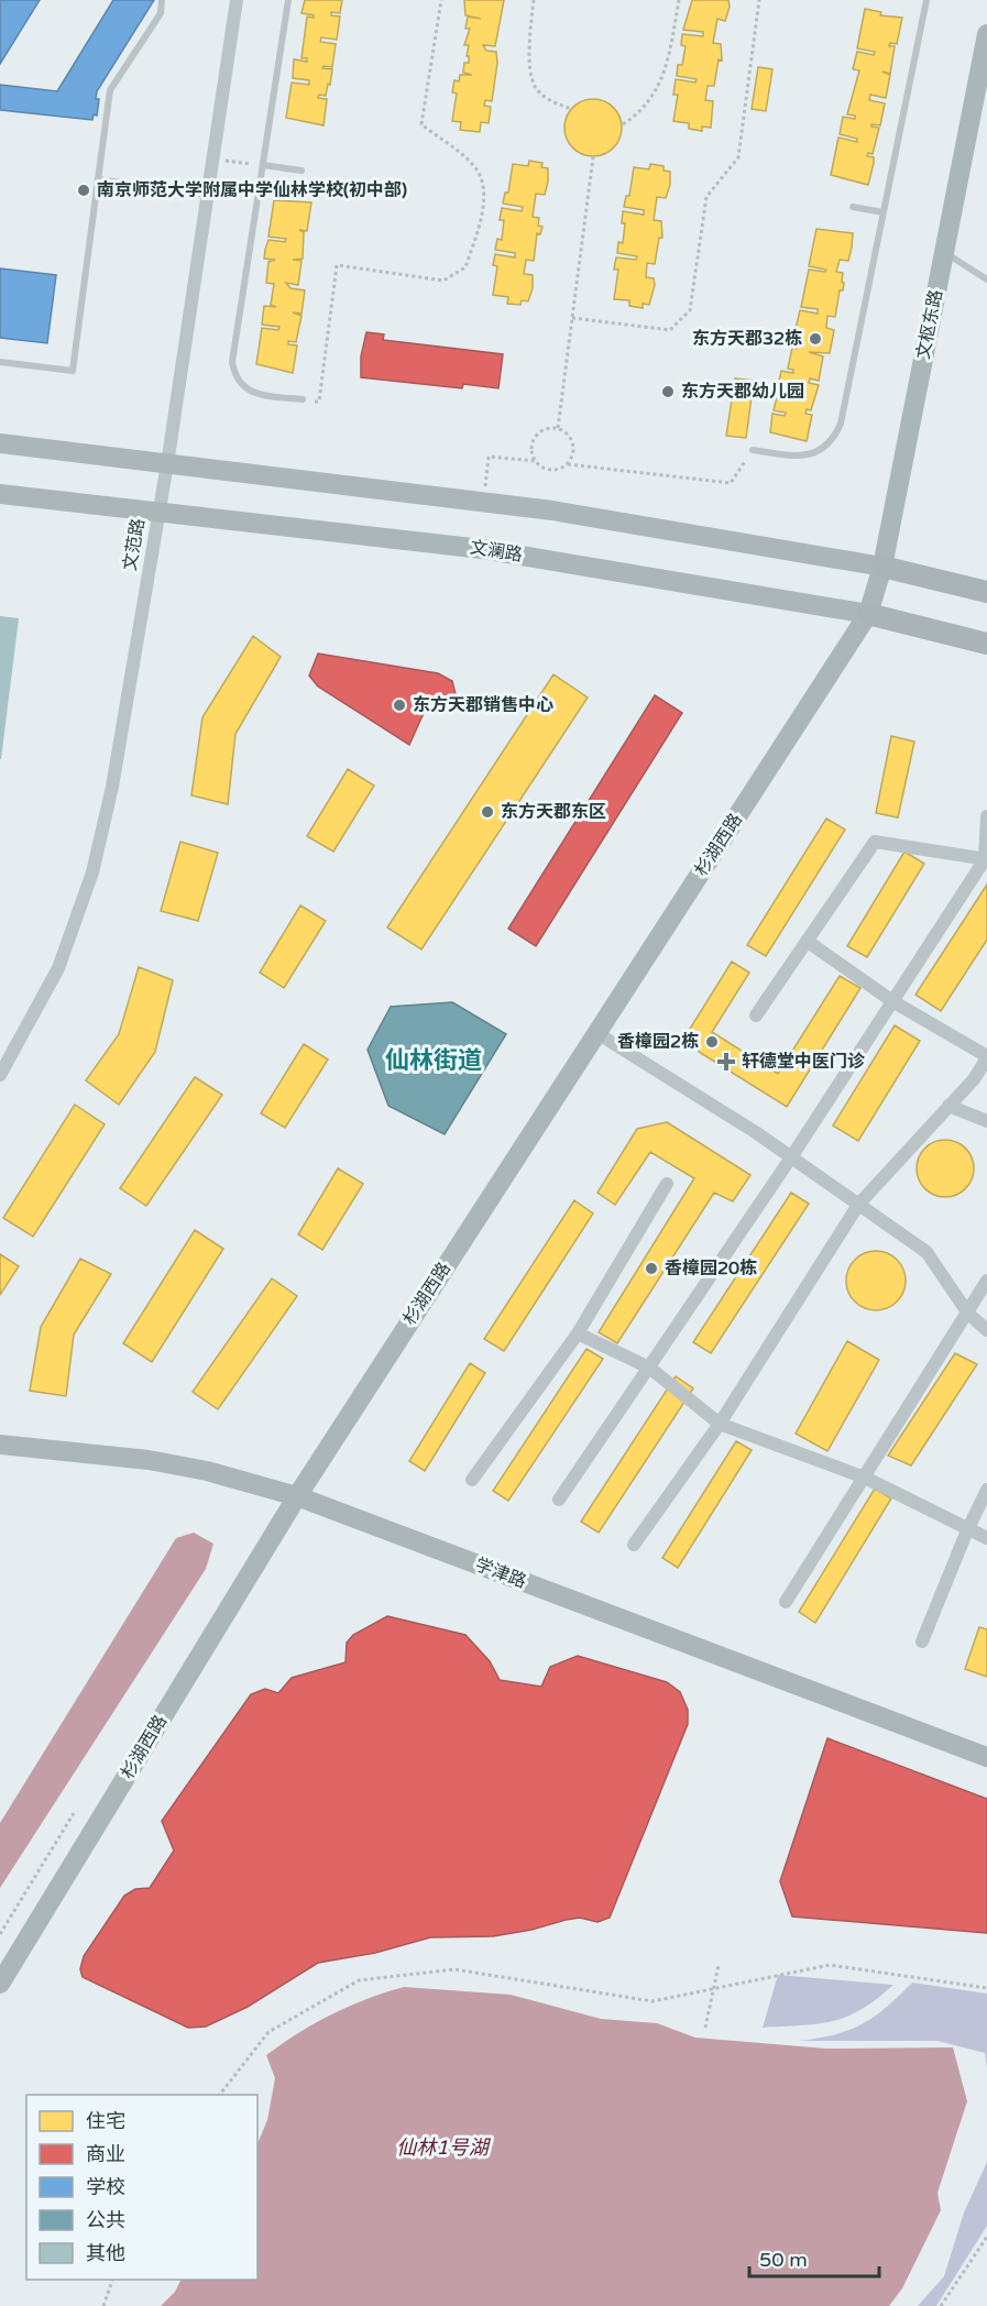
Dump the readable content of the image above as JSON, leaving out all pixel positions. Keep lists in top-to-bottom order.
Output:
{
  "streets": {
    "main road": ["文澜路"],
    "street": [
      "文枢东路",
      "文范路",
      "杉湖西路",
      "学津路"
    ]
  },
  "crossings": [
    ["文枢东路", "文澜路"],
    ["文枢东路", "杉湖西路"],
    ["文范路", "文澜路"],
    ["文澜路", "杉湖西路"],
    ["杉湖西路", "学津路"]
  ],
  "districts": ["仙林街道"],
  "water": ["仙林1号湖"],
  "places": {
    "other": [
      "南京师范大学附属中学仙林学校(初中部)",
      "东方天郡32栋",
      "东方天郡幼儿园",
      "东方天郡销售中心",
      "东方天郡东区",
      "香樟园2栋",
      "香樟园20栋"
    ],
    "health": ["轩德堂中医门诊"]
  },
  "legend": [
    "住宅",
    "商业",
    "学校",
    "公共",
    "其他"
  ],
  "scale_bar": "50 m"
}
